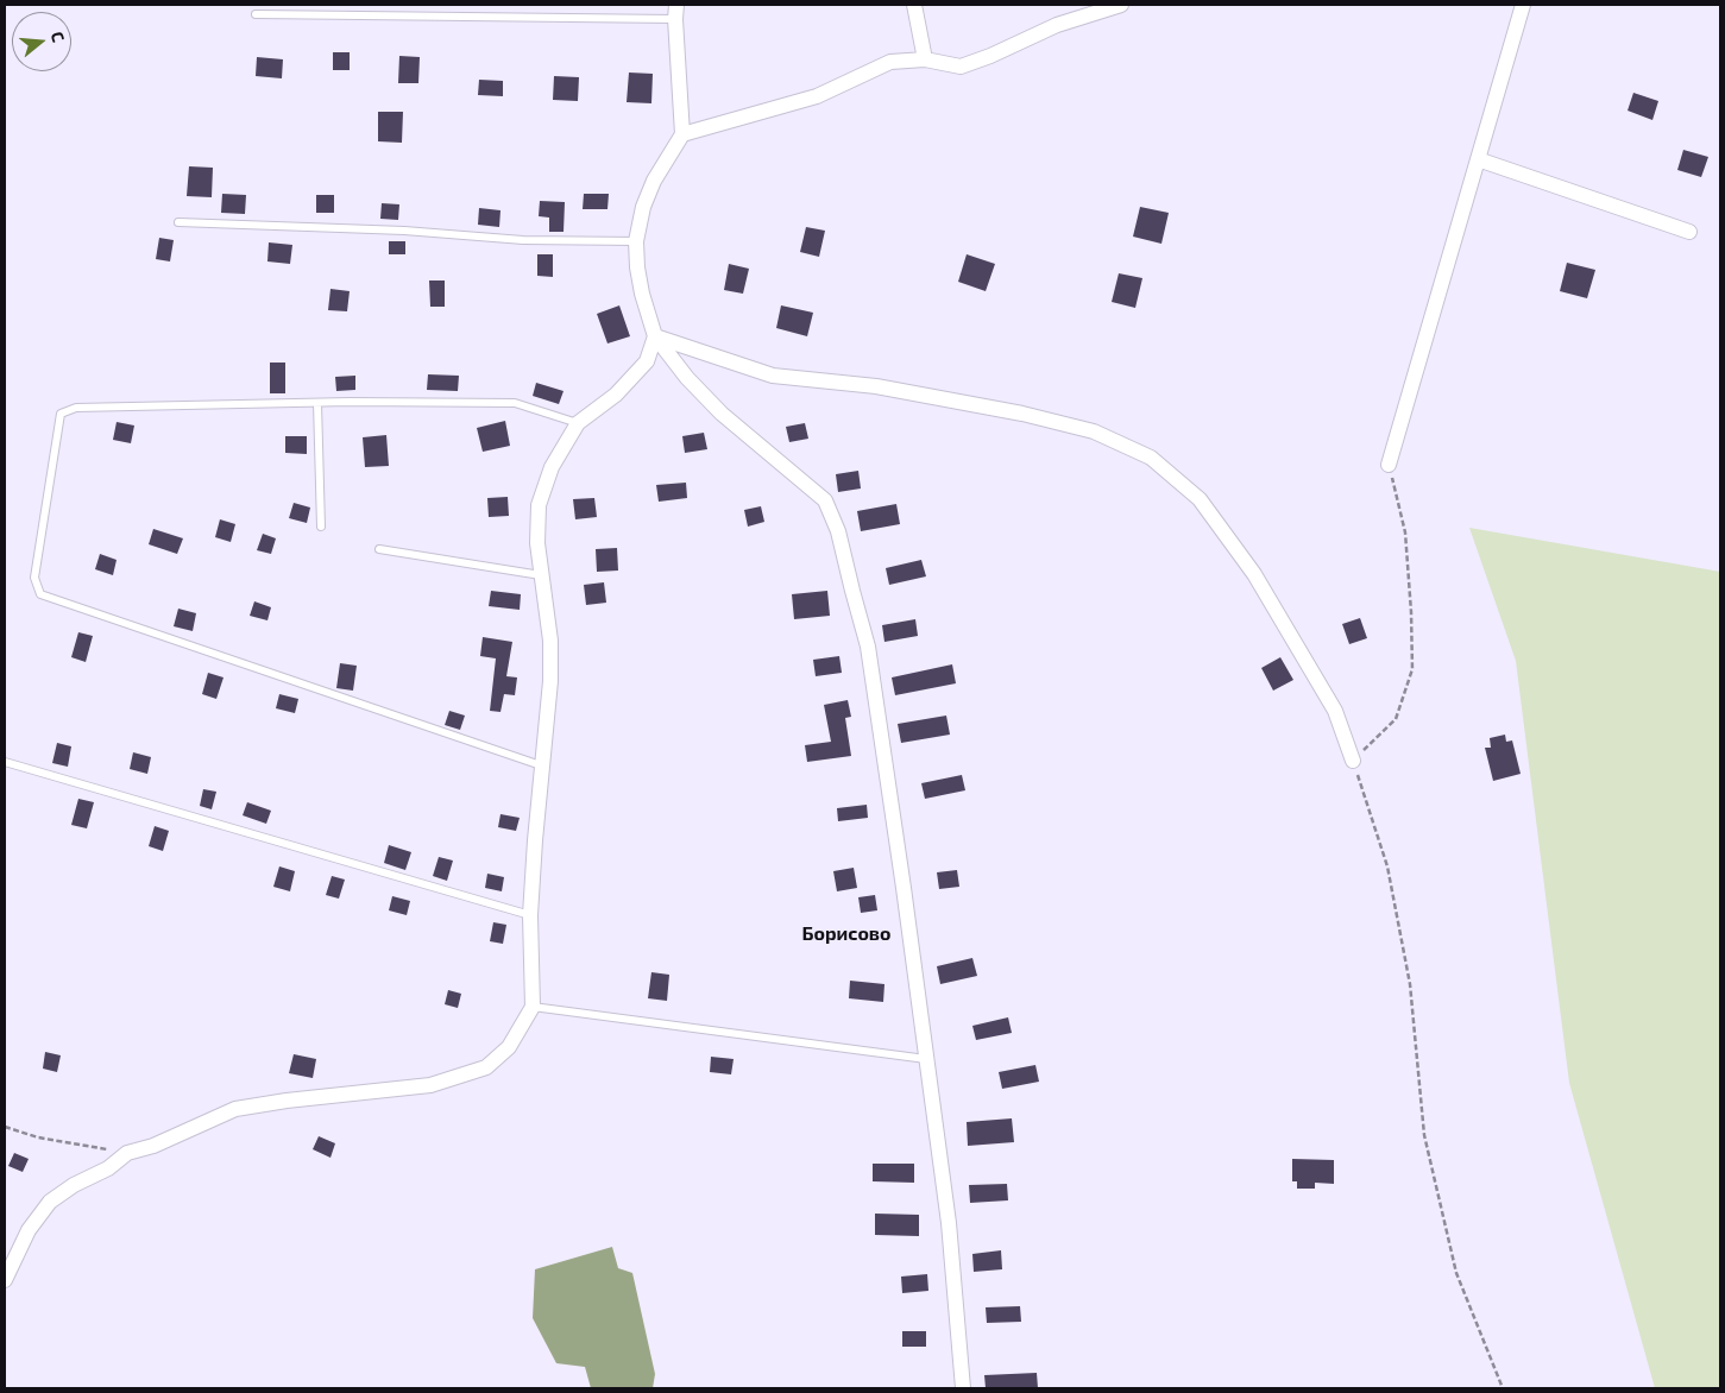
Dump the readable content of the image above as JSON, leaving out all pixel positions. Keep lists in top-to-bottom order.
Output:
{
  "districts": ["Борисово"],
  "north": "right"
}
